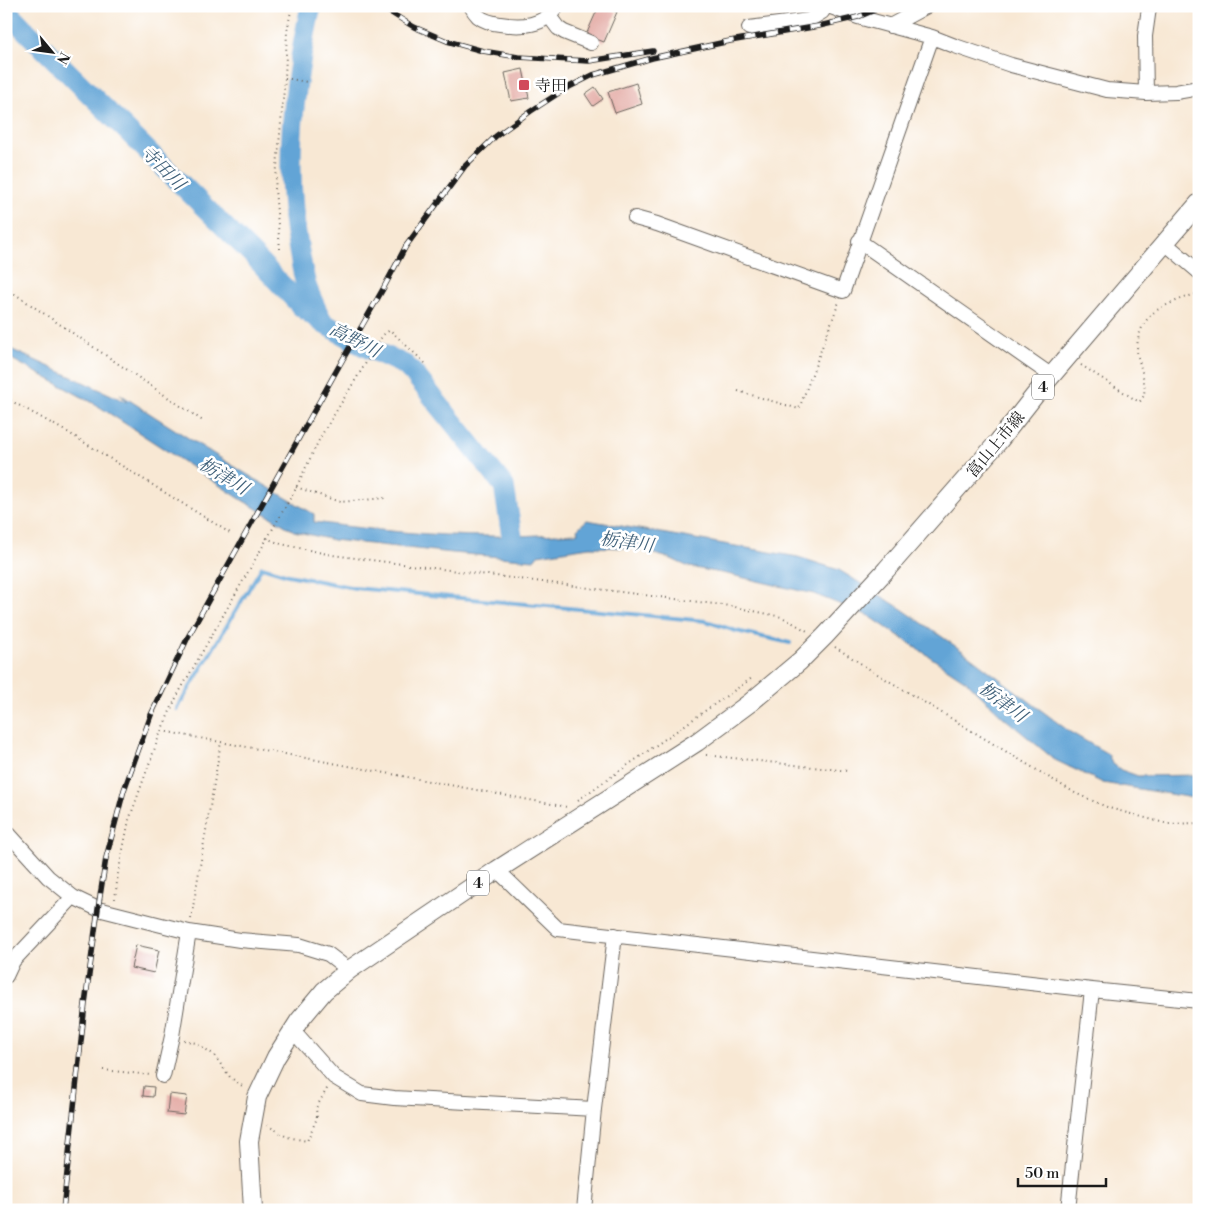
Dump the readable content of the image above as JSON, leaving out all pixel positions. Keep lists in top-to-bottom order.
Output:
{
  "streets": {
    "main road": ["4", "富山上市線"]
  },
  "crossings": [
    ["4", "富山上市線"]
  ],
  "water": ["寺田川", "高野川", "栃津川"],
  "places": {
    "transit": ["寺田"]
  },
  "scale_bar": "50 m",
  "north": "bottom right"
}
